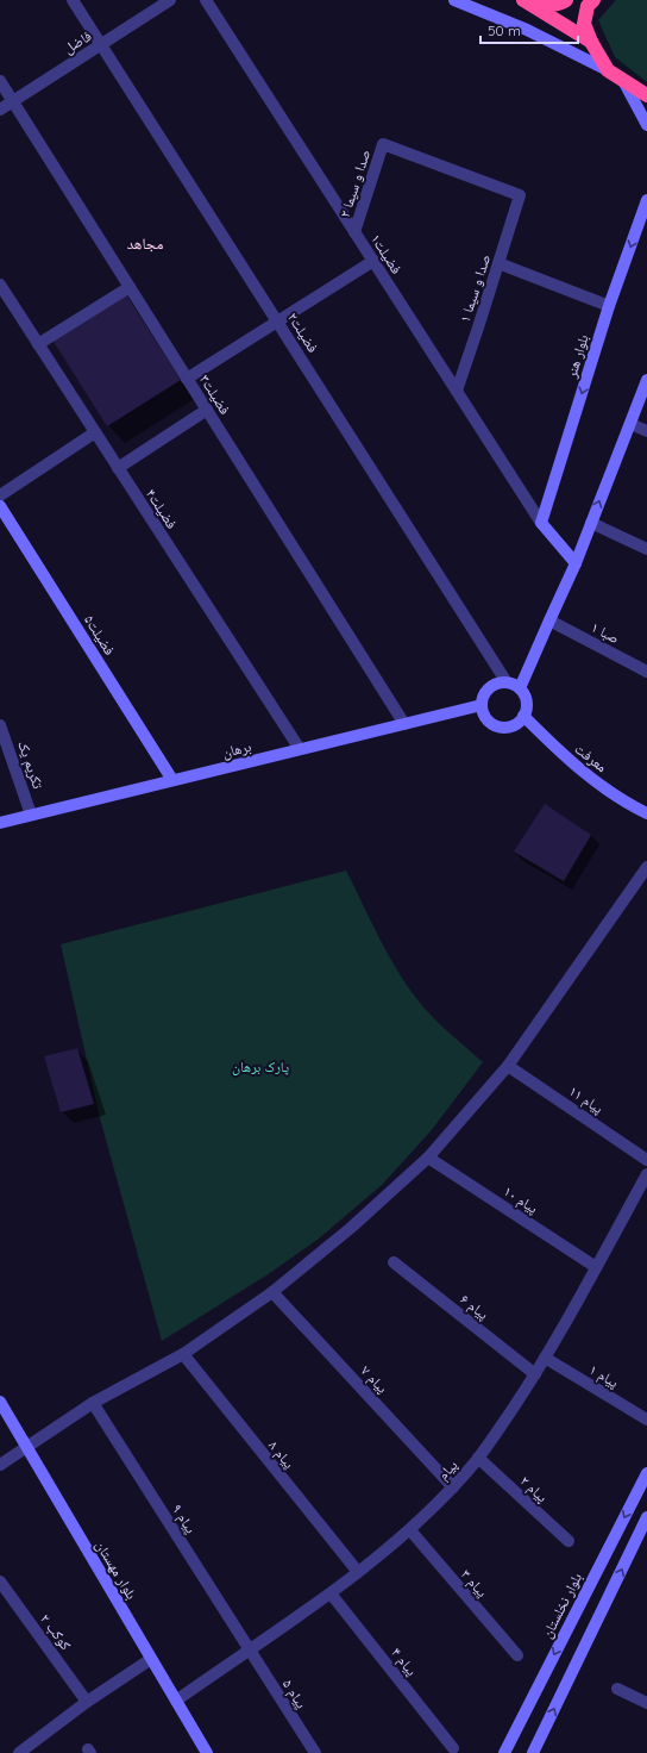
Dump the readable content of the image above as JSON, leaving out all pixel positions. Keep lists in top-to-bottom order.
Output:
{
  "streets": {
    "street": [
      "فاضل",
      "صدا و سیما ۲",
      "فضیلت۱",
      "صدا و سیما ۱",
      "فضیلت۲",
      "بلوار هنر",
      "فضیلت۳",
      "فضیلت۴",
      "صبا ۱",
      "فضیلت۵",
      "برهان",
      "معرفت",
      "تکریم یک",
      "پیام ۱۱",
      "پیام ۱۰",
      "پیام ۶",
      "پیام ۱",
      "پیام ۷",
      "پیام ۸",
      "پیام",
      "پیام ۲",
      "پیام ۹",
      "بلوار مهستان",
      "پیام ۳",
      "بلوار نخلستان",
      "کوکب ۲",
      "پیام ۴",
      "پیام ۵"
    ]
  },
  "crossings": [
    ["فاضل", "فضیلت۲"],
    ["فاضل", "فضیلت۳"],
    ["صدا و سیما ۲", "فضیلت۱"],
    ["صدا و سیما ۲", "صدا و سیما ۱"],
    ["فضیلت۱", "صدا و سیما ۱"],
    ["فضیلت۱", "بلوار هنر"],
    ["فضیلت۲", "برهان"],
    ["فضیلت۲", "معرفت"],
    ["فضیلت۳", "برهان"],
    ["فضیلت۴", "برهان"],
    ["فضیلت۵", "برهان"],
    ["برهان", "معرفت"],
    ["برهان", "تکریم یک"],
    ["پیام ۱۰", "پیام"],
    ["پیام ۶", "پیام"],
    ["پیام ۱", "پیام"],
    ["پیام ۷", "پیام"],
    ["پیام ۸", "پیام"],
    ["پیام", "پیام ۲"],
    ["پیام", "پیام ۹"],
    ["پیام", "بلوار مهستان"],
    ["پیام", "پیام ۳"],
    ["پیام", "پیام ۴"],
    ["پیام", "پیام ۵"],
    ["پیام ۹", "پیام ۵"]
  ],
  "districts": ["مجاهد"],
  "parks": ["پارک برهان"],
  "scale_bar": "50 m"
}
